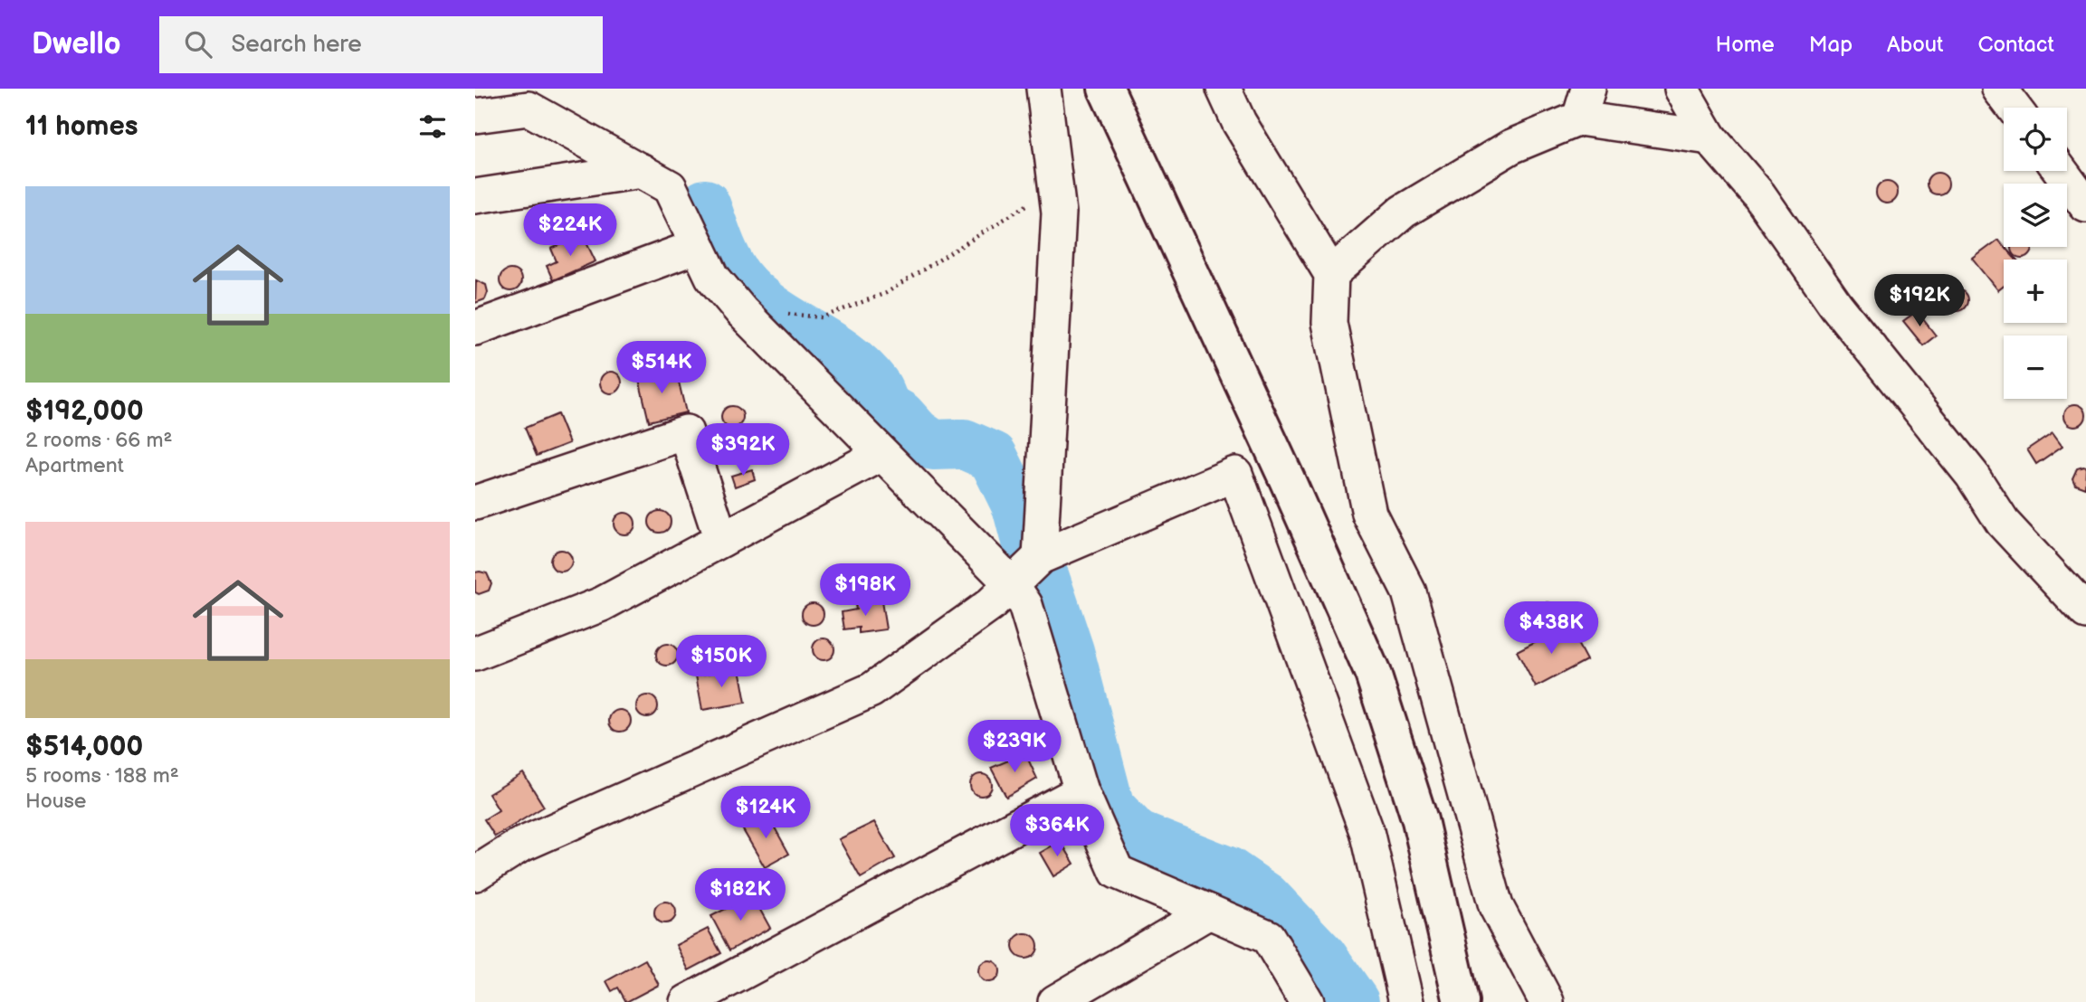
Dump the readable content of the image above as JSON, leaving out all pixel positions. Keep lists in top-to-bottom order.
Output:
{
  "page": {
    "header": "Dwello",
    "search": "Search here",
    "nav": [
      "Home",
      "Map",
      "About",
      "Contact"
    ],
    "heading": "11 homes",
    "map_buttons": ["+", "−"],
    "list": [
      {
        "name": "$192,000",
        "note": "2 rooms · 66 m² · Apartment"
      },
      {
        "name": "$514,000",
        "note": "5 rooms · 188 m² · House"
      }
    ],
    "price": [
      "$224K",
      "$192K",
      "$514K",
      "$392K",
      "$198K",
      "$438K",
      "$150K",
      "$239K",
      "$124K",
      "$364K",
      "$182K"
    ]
  }
}
